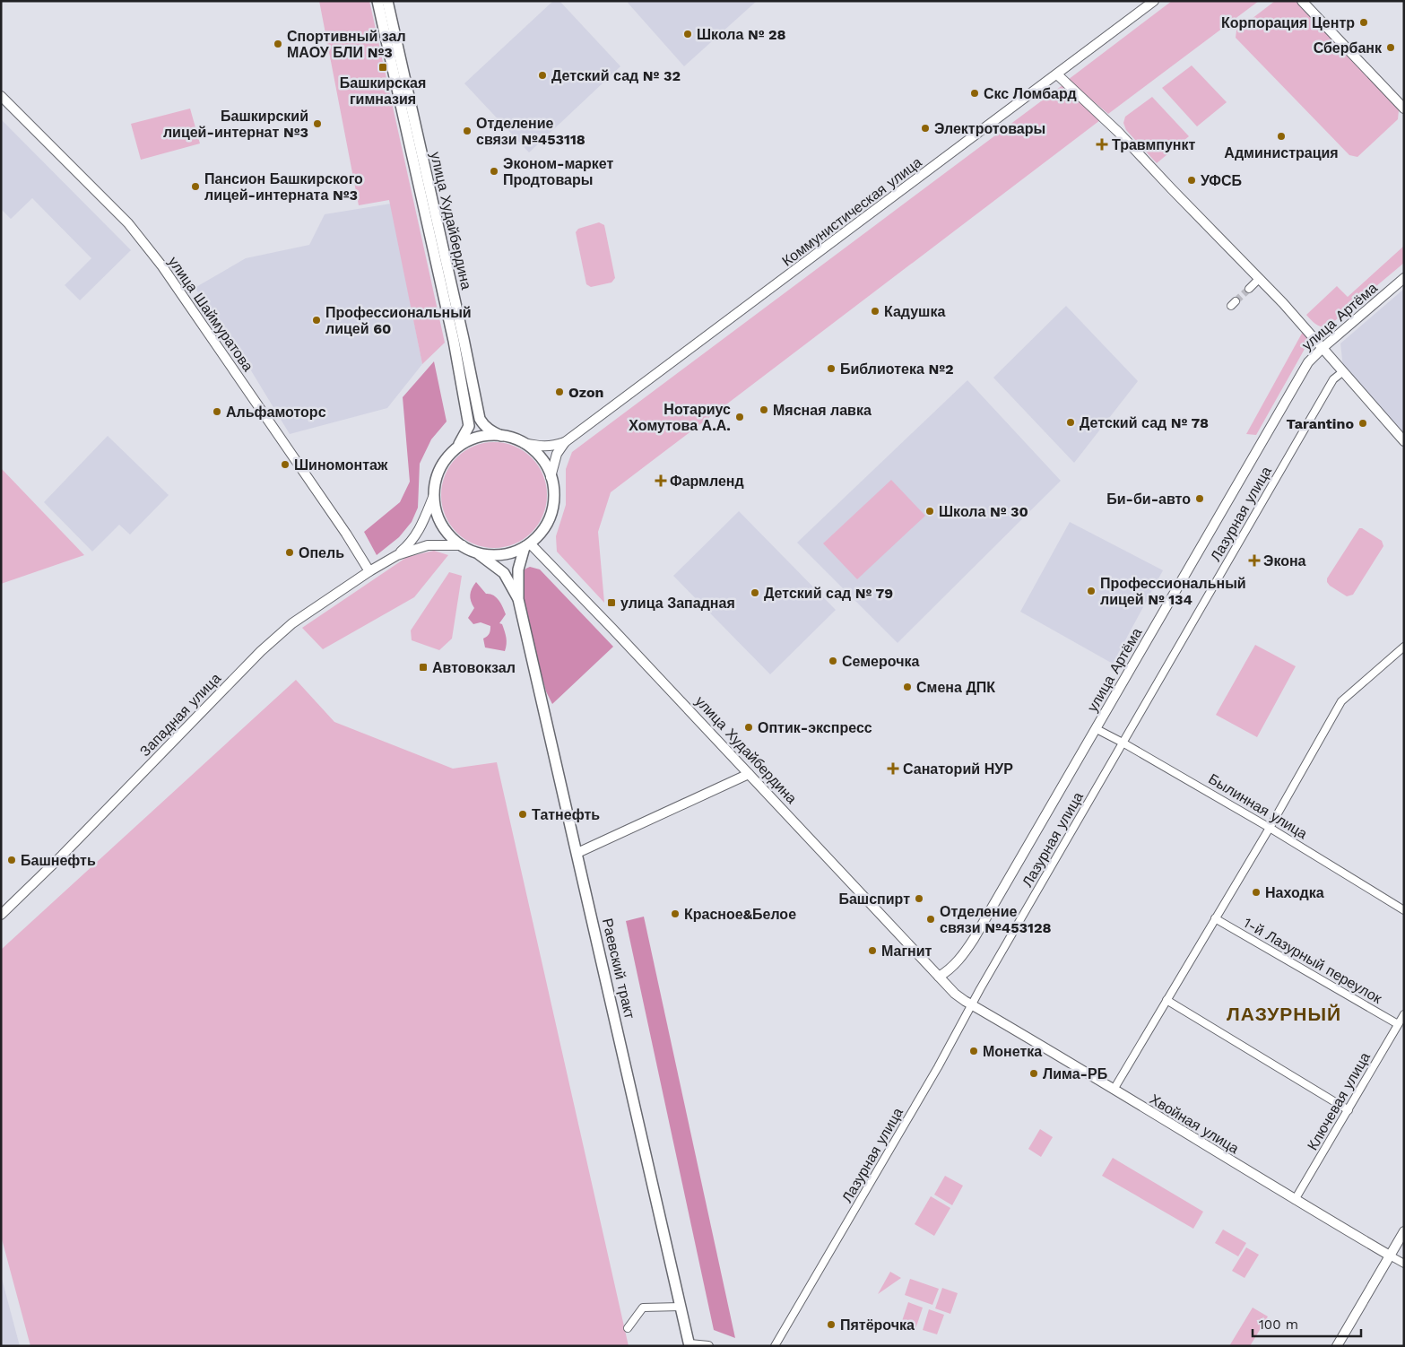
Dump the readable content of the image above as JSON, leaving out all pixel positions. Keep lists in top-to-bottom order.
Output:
{
  "streets": {
    "main road": [
      "Коммунистическая улица",
      "улица Худайбердина",
      "улица Шаймуратова",
      "улица Артёма",
      "Западная улица",
      "Раевский тракт",
      "Хвойная улица"
    ],
    "street": [
      "Лазурная улица",
      "Былинная улица",
      "1-й Лазурный переулок",
      "Ключевая улица"
    ]
  },
  "crossings": [
    ["Коммунистическая улица", "улица Худайбердина"],
    ["Коммунистическая улица", "Западная улица"],
    ["Коммунистическая улица", "Раевский тракт"],
    ["улица Худайбердина", "улица Артёма"],
    ["улица Худайбердина", "Лазурная улица"],
    ["улица Худайбердина", "Западная улица"],
    ["улица Худайбердина", "Раевский тракт"],
    ["улица Худайбердина", "Хвойная улица"],
    ["улица Шаймуратова", "Западная улица"],
    ["улица Артёма", "Былинная улица"],
    ["Лазурная улица", "Былинная улица"],
    ["Лазурная улица", "Хвойная улица"],
    ["Западная улица", "Раевский тракт"],
    ["1-й Лазурный переулок", "Ключевая улица"],
    ["Ключевая улица", "Хвойная улица"]
  ],
  "districts": ["ЛАЗУРНЫЙ"],
  "places": {
    "other": [
      "Корпорация Центр",
      "Школа № 28",
      "Спортивный зал МАОУ БЛИ №3",
      "Сбербанк",
      "Детский сад № 32",
      "Скс Ломбард",
      "Башкирский лицей-интернат №3",
      "Электротовары",
      "Отделение связи №453118",
      "Администрация",
      "Эконом-маркет Продтовары",
      "УФСБ",
      "Пансион Башкирского лицей-интерната №3",
      "Кадушка",
      "Профессиональный лицей 60",
      "Библиотека №2",
      "Ozon",
      "Мясная лавка",
      "Альфамоторс",
      "Нотариус Хомутова А.А.",
      "Детский сад № 78",
      "Tarantino",
      "Шиномонтаж",
      "Би-би-авто",
      "Школа № 30",
      "Опель",
      "Профессиональный лицей № 134",
      "Детский сад № 79",
      "Семерочка",
      "Смена ДПК",
      "Оптик-экспресс",
      "Татнефть",
      "Башнефть",
      "Находка",
      "Башспирт",
      "Красное&Белое",
      "Отделение связи №453128",
      "Магнит",
      "Монетка",
      "Лима-РБ",
      "Пятёрочка"
    ],
    "transit": ["Башкирская гимназия", "улица Западная", "Автовокзал"],
    "health": [
      "Травмпункт",
      "Фармленд",
      "Экона",
      "Санаторий НУР"
    ]
  },
  "scale_bar": "100 m"
}
